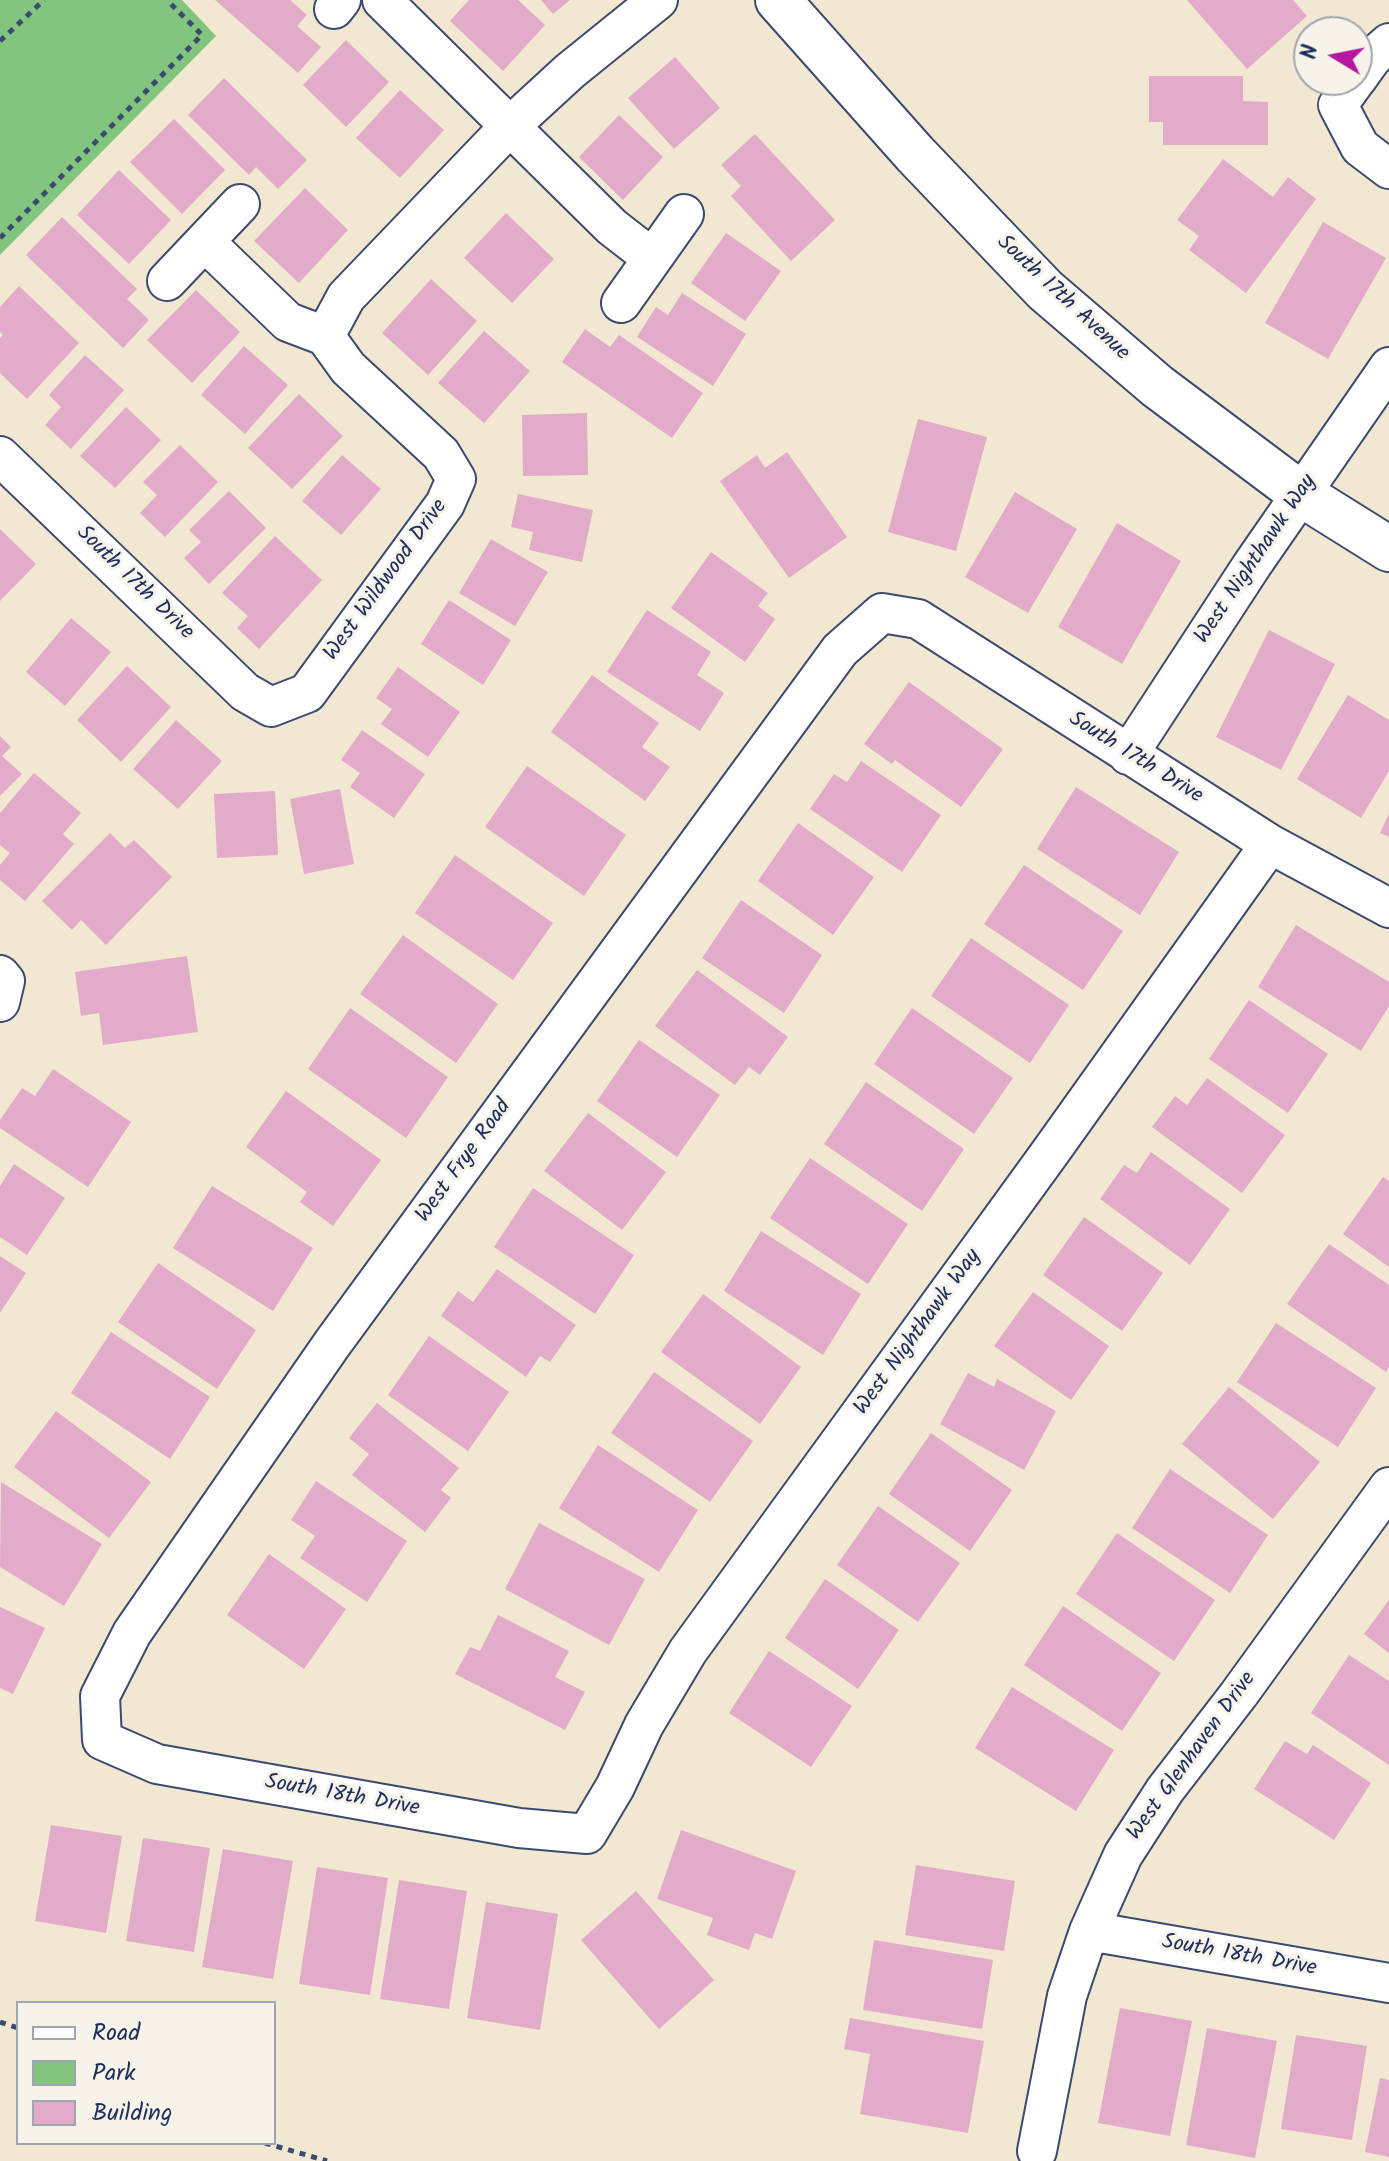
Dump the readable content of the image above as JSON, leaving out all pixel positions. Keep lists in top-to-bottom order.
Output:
{
  "streets": {
    "main road": ["South 17th Avenue"],
    "street": [
      "West Nighthawk Way",
      "West Wildwood Drive",
      "South 17th Drive",
      "West Frye Road",
      "West Glenhaven Drive",
      "South 18th Drive"
    ]
  },
  "crossings": [
    ["South 17th Avenue", "West Nighthawk Way"],
    ["West Nighthawk Way", "South 17th Drive"],
    ["West Nighthawk Way", "South 18th Drive"],
    ["West Wildwood Drive", "South 17th Drive"],
    ["South 17th Drive", "West Frye Road"],
    ["West Frye Road", "South 18th Drive"],
    ["West Glenhaven Drive", "South 18th Drive"]
  ],
  "legend": ["Road", "Park", "Building"],
  "north": "left"
}
